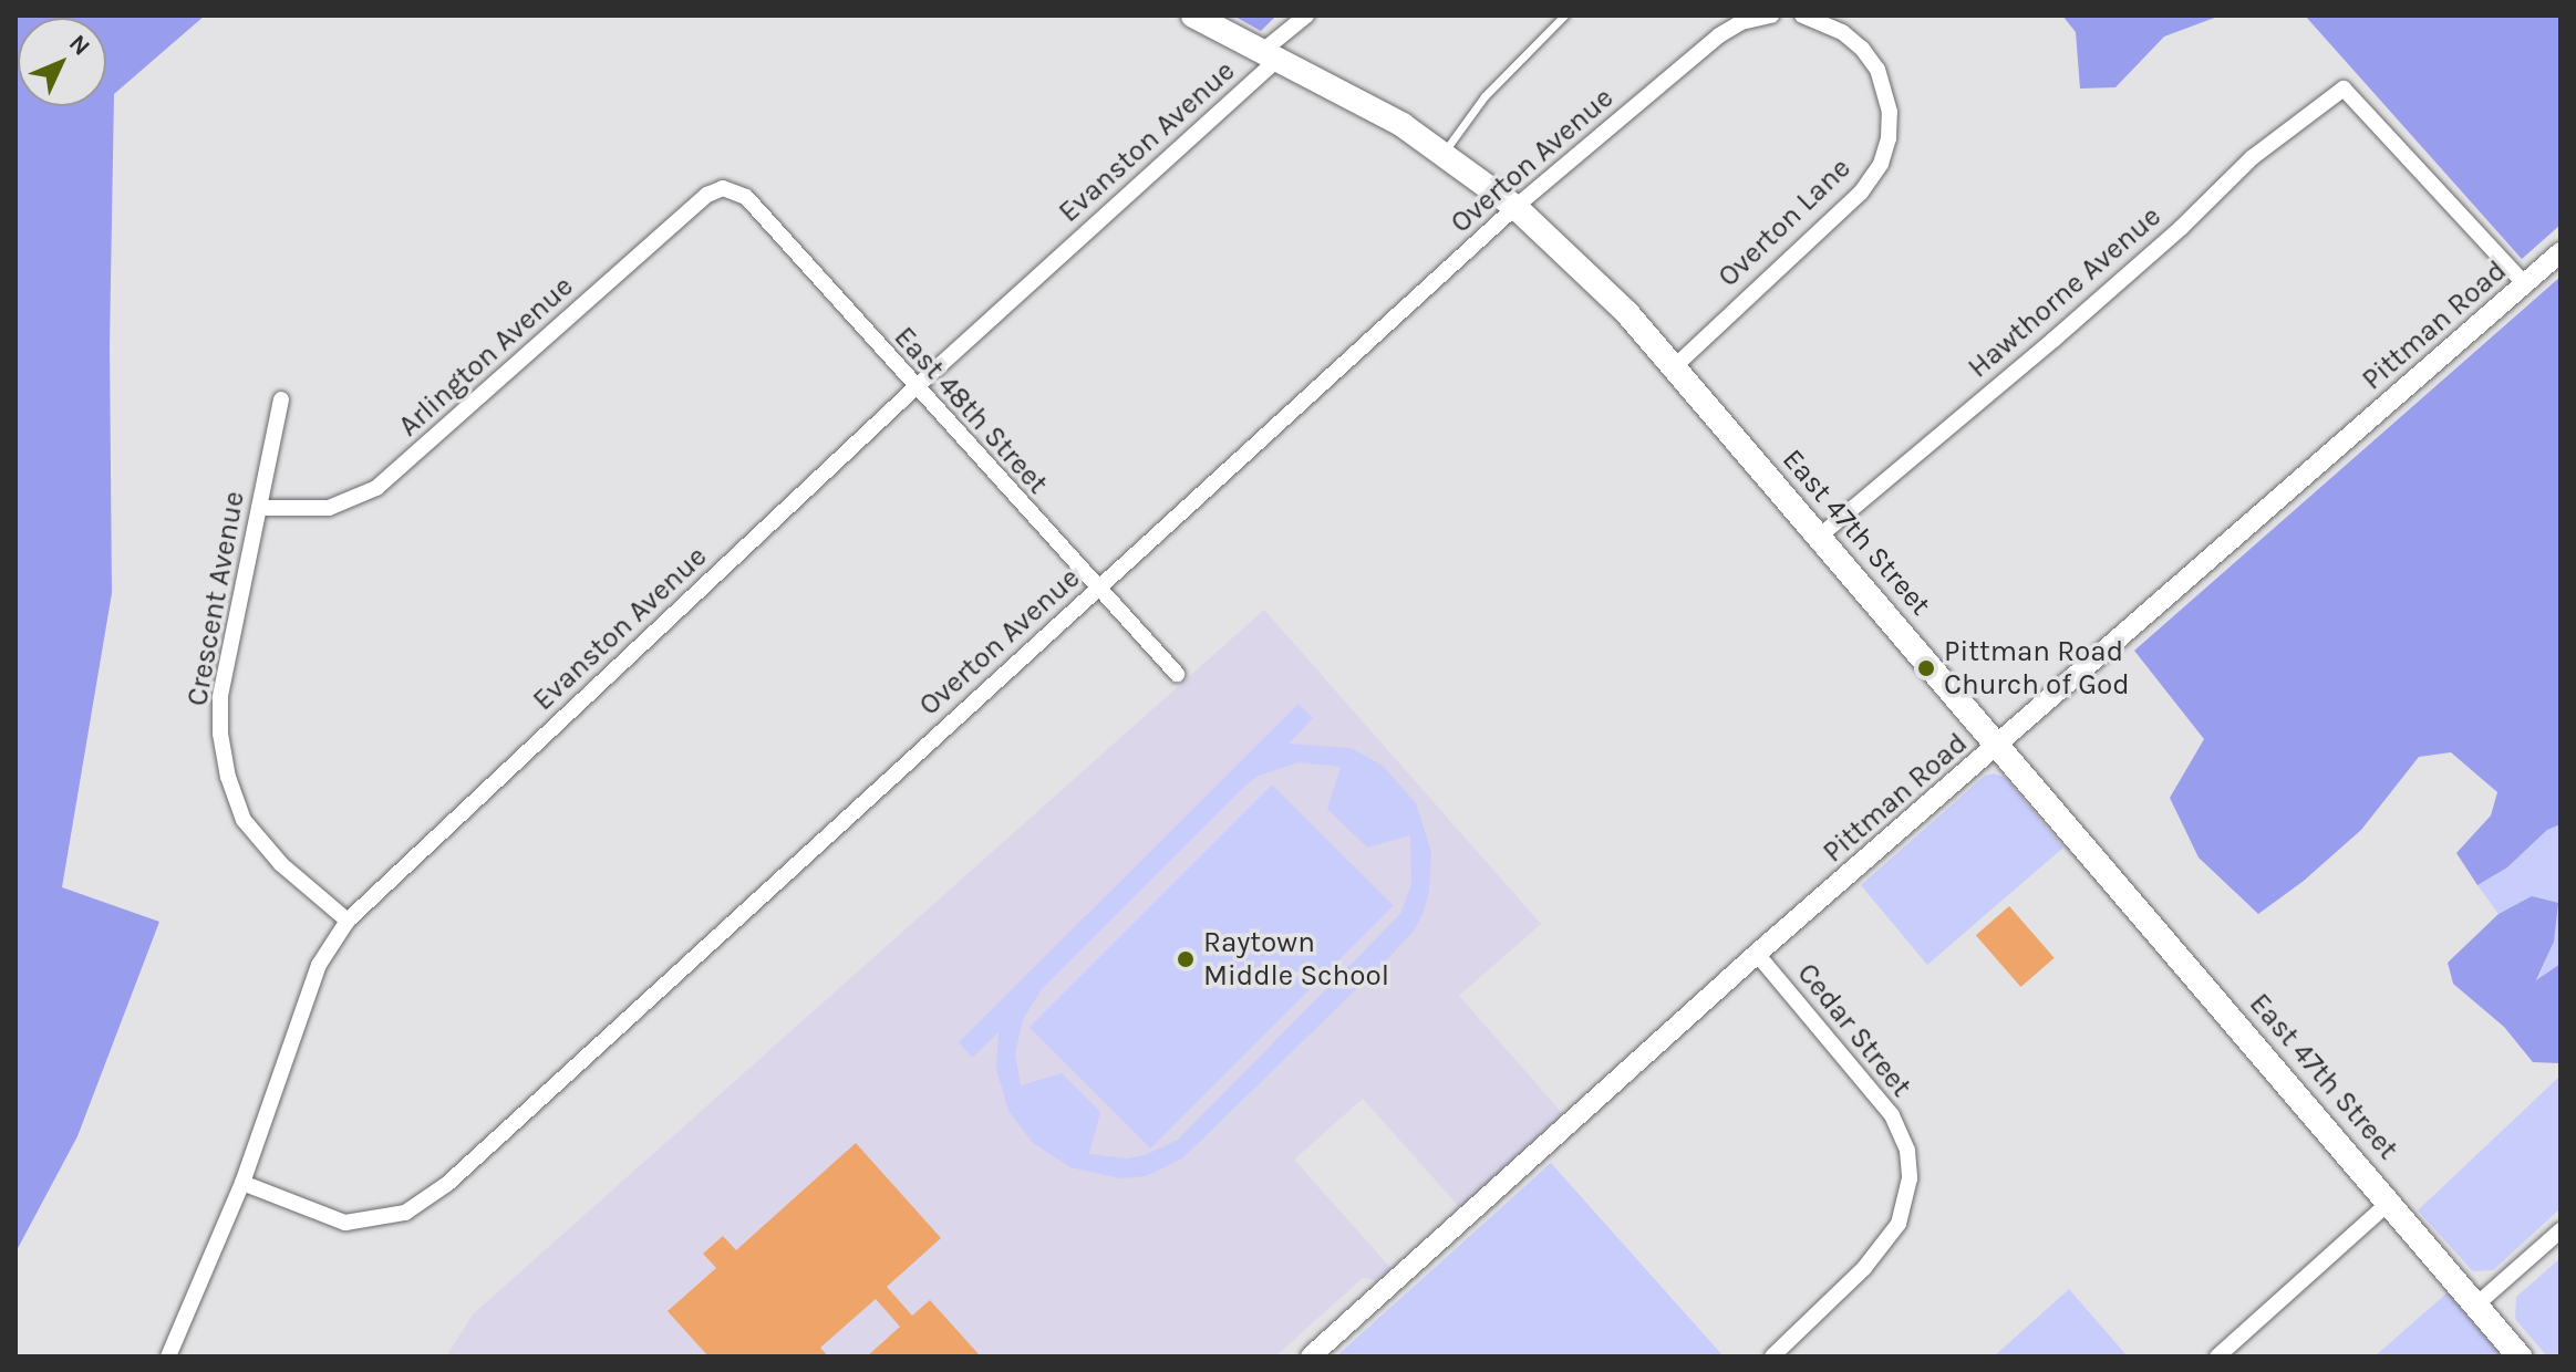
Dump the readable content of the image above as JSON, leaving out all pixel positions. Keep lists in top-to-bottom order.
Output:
{
  "streets": {
    "main road": ["East 47th Street"],
    "street": [
      "Evanston Avenue",
      "Overton Avenue",
      "Overton Lane",
      "Hawthorne Avenue",
      "Pittman Road",
      "Arlington Avenue",
      "East 48th Street",
      "Crescent Avenue",
      "Cedar Street"
    ]
  },
  "crossings": [
    ["Evanston Avenue", "Overton Avenue"],
    ["Evanston Avenue", "East 48th Street"],
    ["Evanston Avenue", "East 47th Street"],
    ["Evanston Avenue", "Crescent Avenue"],
    ["Overton Avenue", "East 48th Street"],
    ["Overton Avenue", "East 47th Street"],
    ["Overton Lane", "East 47th Street"],
    ["Hawthorne Avenue", "Pittman Road"],
    ["Hawthorne Avenue", "East 47th Street"],
    ["Pittman Road", "East 47th Street"],
    ["Pittman Road", "Cedar Street"],
    ["Arlington Avenue", "East 48th Street"],
    ["Arlington Avenue", "Crescent Avenue"]
  ],
  "places": ["Pittman Road Church of God", "Raytown Middle School"],
  "north": "top right"
}
